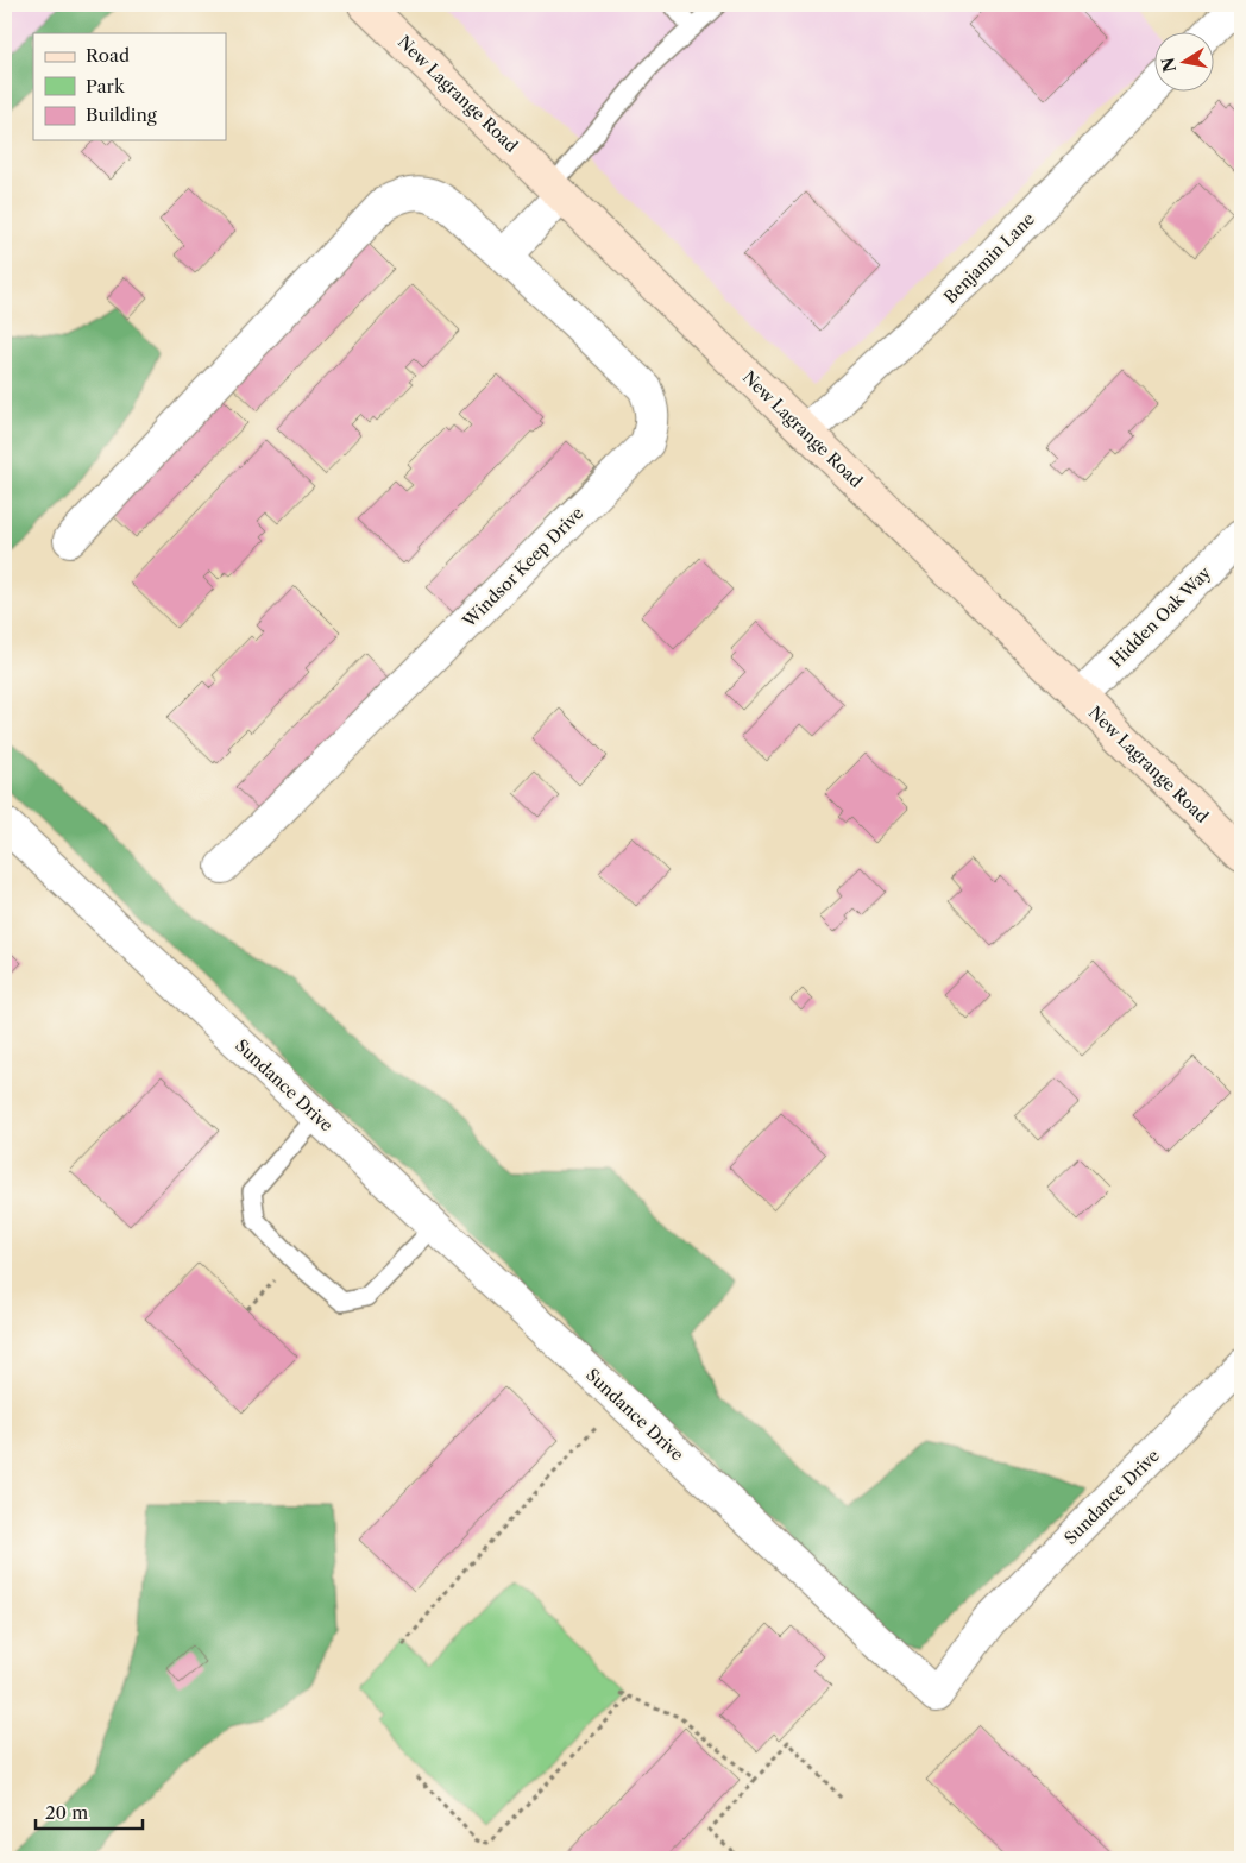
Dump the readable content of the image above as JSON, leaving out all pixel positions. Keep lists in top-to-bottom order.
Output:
{
  "streets": {
    "main road": ["New Lagrange Road"],
    "street": [
      "Benjamin Lane",
      "Windsor Keep Drive",
      "Hidden Oak Way",
      "Sundance Drive"
    ]
  },
  "crossings": [
    ["New Lagrange Road", "Benjamin Lane"],
    ["New Lagrange Road", "Hidden Oak Way"]
  ],
  "legend": ["Road", "Park", "Building"],
  "scale_bar": "20 m",
  "north": "left"
}
